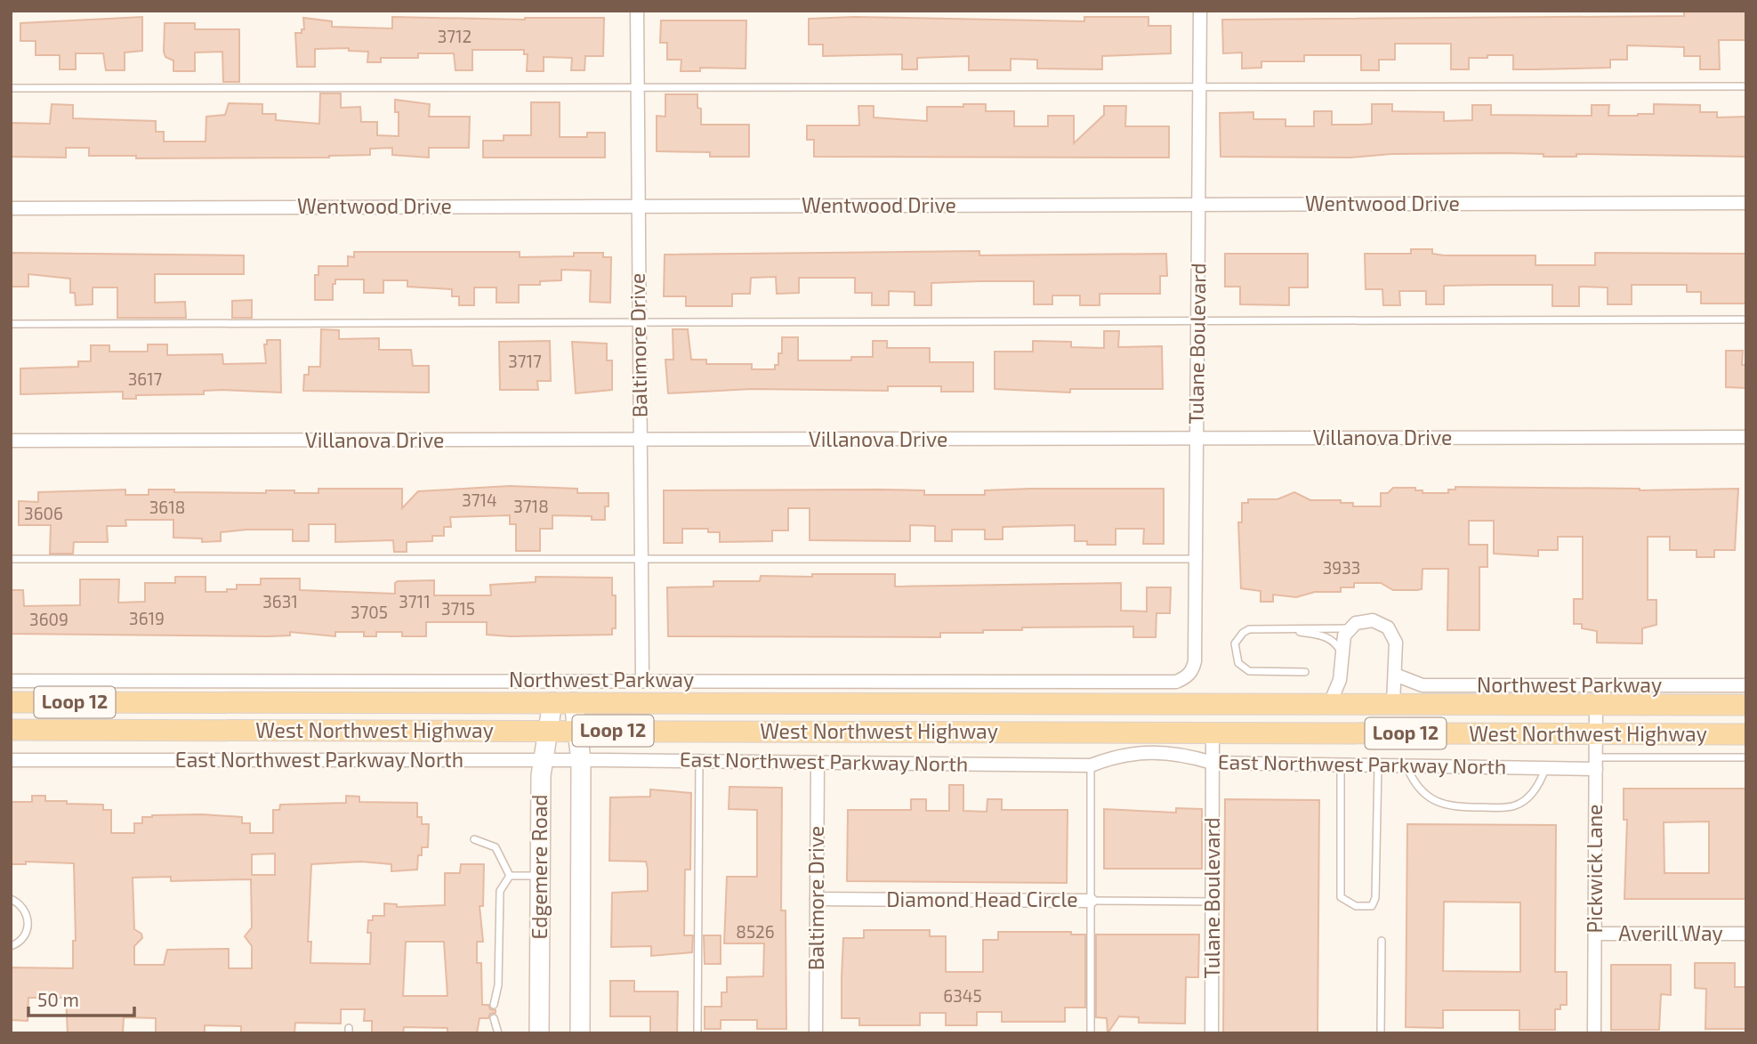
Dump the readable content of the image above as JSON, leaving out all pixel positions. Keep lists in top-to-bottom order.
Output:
{
  "streets": {
    "main road": ["Loop 12", "West Northwest Highway"],
    "street": [
      "Wentwood Drive",
      "Tulane Boulevard",
      "Baltimore Drive",
      "Villanova Drive",
      "Northwest Parkway",
      "East Northwest Parkway North",
      "Edgemere Road",
      "Pickwick Lane",
      "Diamond Head Circle",
      "Averill Way"
    ]
  },
  "crossings": [
    ["Wentwood Drive", "Tulane Boulevard"],
    ["Wentwood Drive", "Baltimore Drive"],
    ["Tulane Boulevard", "Villanova Drive"],
    ["Tulane Boulevard", "Northwest Parkway"],
    ["Tulane Boulevard", "West Northwest Highway"],
    ["Tulane Boulevard", "East Northwest Parkway North"],
    ["Baltimore Drive", "Villanova Drive"],
    ["Baltimore Drive", "Northwest Parkway"],
    ["Baltimore Drive", "East Northwest Parkway North"],
    ["Baltimore Drive", "Diamond Head Circle"],
    ["West Northwest Highway", "Edgemere Road"],
    ["West Northwest Highway", "Pickwick Lane"],
    ["East Northwest Parkway North", "Edgemere Road"],
    ["East Northwest Parkway North", "Pickwick Lane"],
    ["Pickwick Lane", "Averill Way"]
  ],
  "house_numbers": [
    "3712",
    "3717",
    "3617",
    "3714",
    "3718",
    "3618",
    "3606",
    "3933",
    "3631",
    "3711",
    "3715",
    "3705",
    "3619",
    "3609",
    "8526",
    "6345"
  ],
  "scale_bar": "50 m"
}
